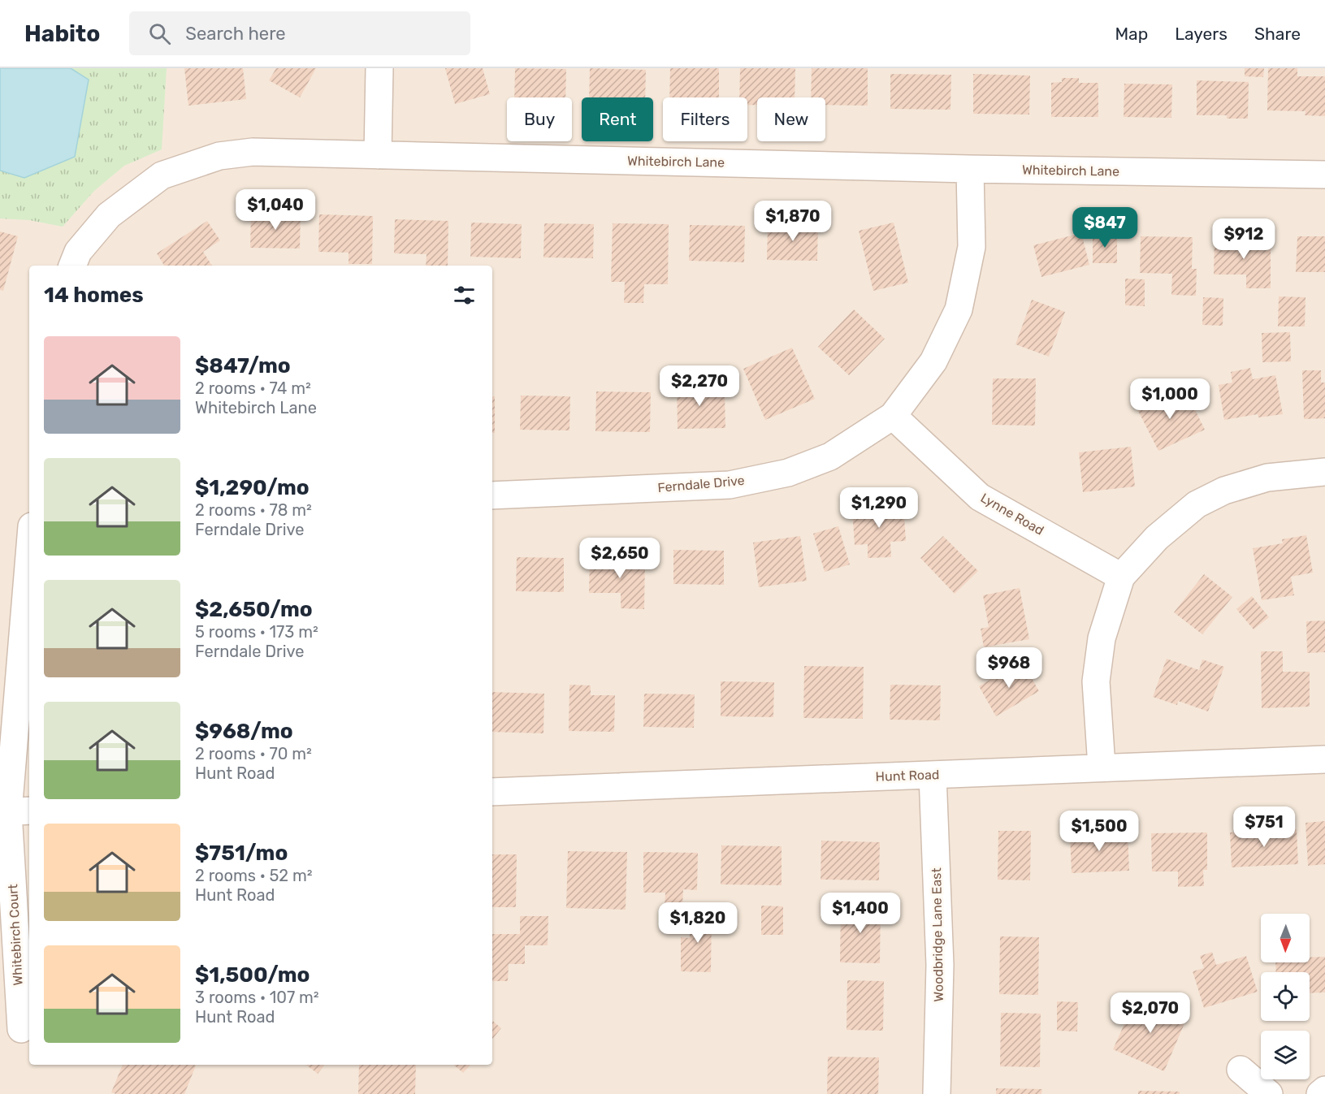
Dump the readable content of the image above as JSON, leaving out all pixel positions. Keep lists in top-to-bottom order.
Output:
{
  "streets": {
    "street": [
      "Whitebirch Lane",
      "Ferndale Drive",
      "Lynne Road",
      "Hunt Road",
      "Whitebirch Court",
      "Woodbridge Lane East"
    ]
  },
  "crossings": [
    ["Whitebirch Lane", "Ferndale Drive"],
    ["Ferndale Drive", "Lynne Road"],
    ["Hunt Road", "Woodbridge Lane East"]
  ],
  "north": "bottom",
  "page": {
    "header": "Habito",
    "search": "Search here",
    "nav": ["Map", "Layers", "Share"],
    "chip": [
      "Buy",
      "Rent",
      "Filters",
      "New"
    ],
    "price": [
      "$1,040",
      "$1,870",
      "$847",
      "$912",
      "$2,270",
      "$1,000",
      "$1,290",
      "$2,650",
      "$968",
      "$751",
      "$1,500",
      "$1,400",
      "$1,820",
      "$2,070"
    ],
    "heading": "14 homes",
    "list": [
      {
        "name": "$847/mo",
        "note": "2 rooms · 74 m² · Whitebirch Lane"
      },
      {
        "name": "$1,290/mo",
        "note": "2 rooms · 78 m² · Ferndale Drive"
      },
      {
        "name": "$2,650/mo",
        "note": "5 rooms · 173 m² · Ferndale Drive"
      },
      {
        "name": "$968/mo",
        "note": "2 rooms · 70 m² · Hunt Road"
      },
      {
        "name": "$751/mo",
        "note": "2 rooms · 52 m² · Hunt Road"
      },
      {
        "name": "$1,500/mo",
        "note": "3 rooms · 107 m² · Hunt Road"
      }
    ]
  }
}
